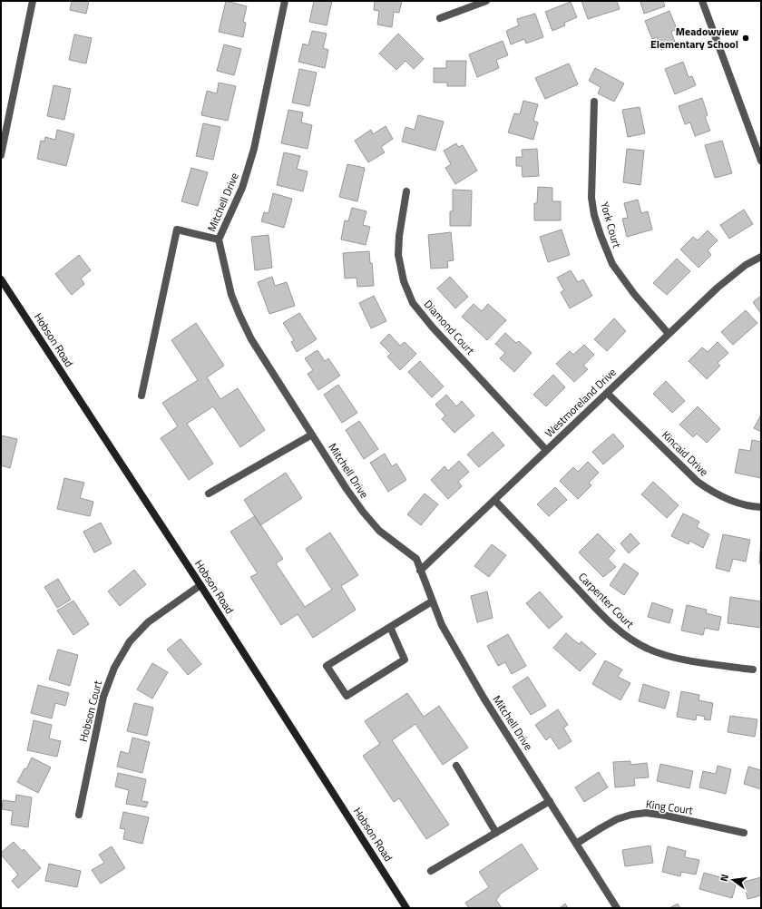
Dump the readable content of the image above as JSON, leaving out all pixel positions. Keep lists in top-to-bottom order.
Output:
{
  "streets": {
    "main road": ["Hobson Road"],
    "street": [
      "Mitchell Drive",
      "York Court",
      "Diamond Court",
      "Westmoreland Drive",
      "Kincaid Drive",
      "Carpenter Court",
      "Hobson Court",
      "King Court"
    ]
  },
  "crossings": [
    ["Mitchell Drive", "Westmoreland Drive"],
    ["Mitchell Drive", "King Court"],
    ["York Court", "Westmoreland Drive"],
    ["Diamond Court", "Westmoreland Drive"],
    ["Hobson Road", "Hobson Court"],
    ["Westmoreland Drive", "Kincaid Drive"],
    ["Westmoreland Drive", "Carpenter Court"]
  ],
  "places": ["Meadowview Elementary School"],
  "north": "left"
}
